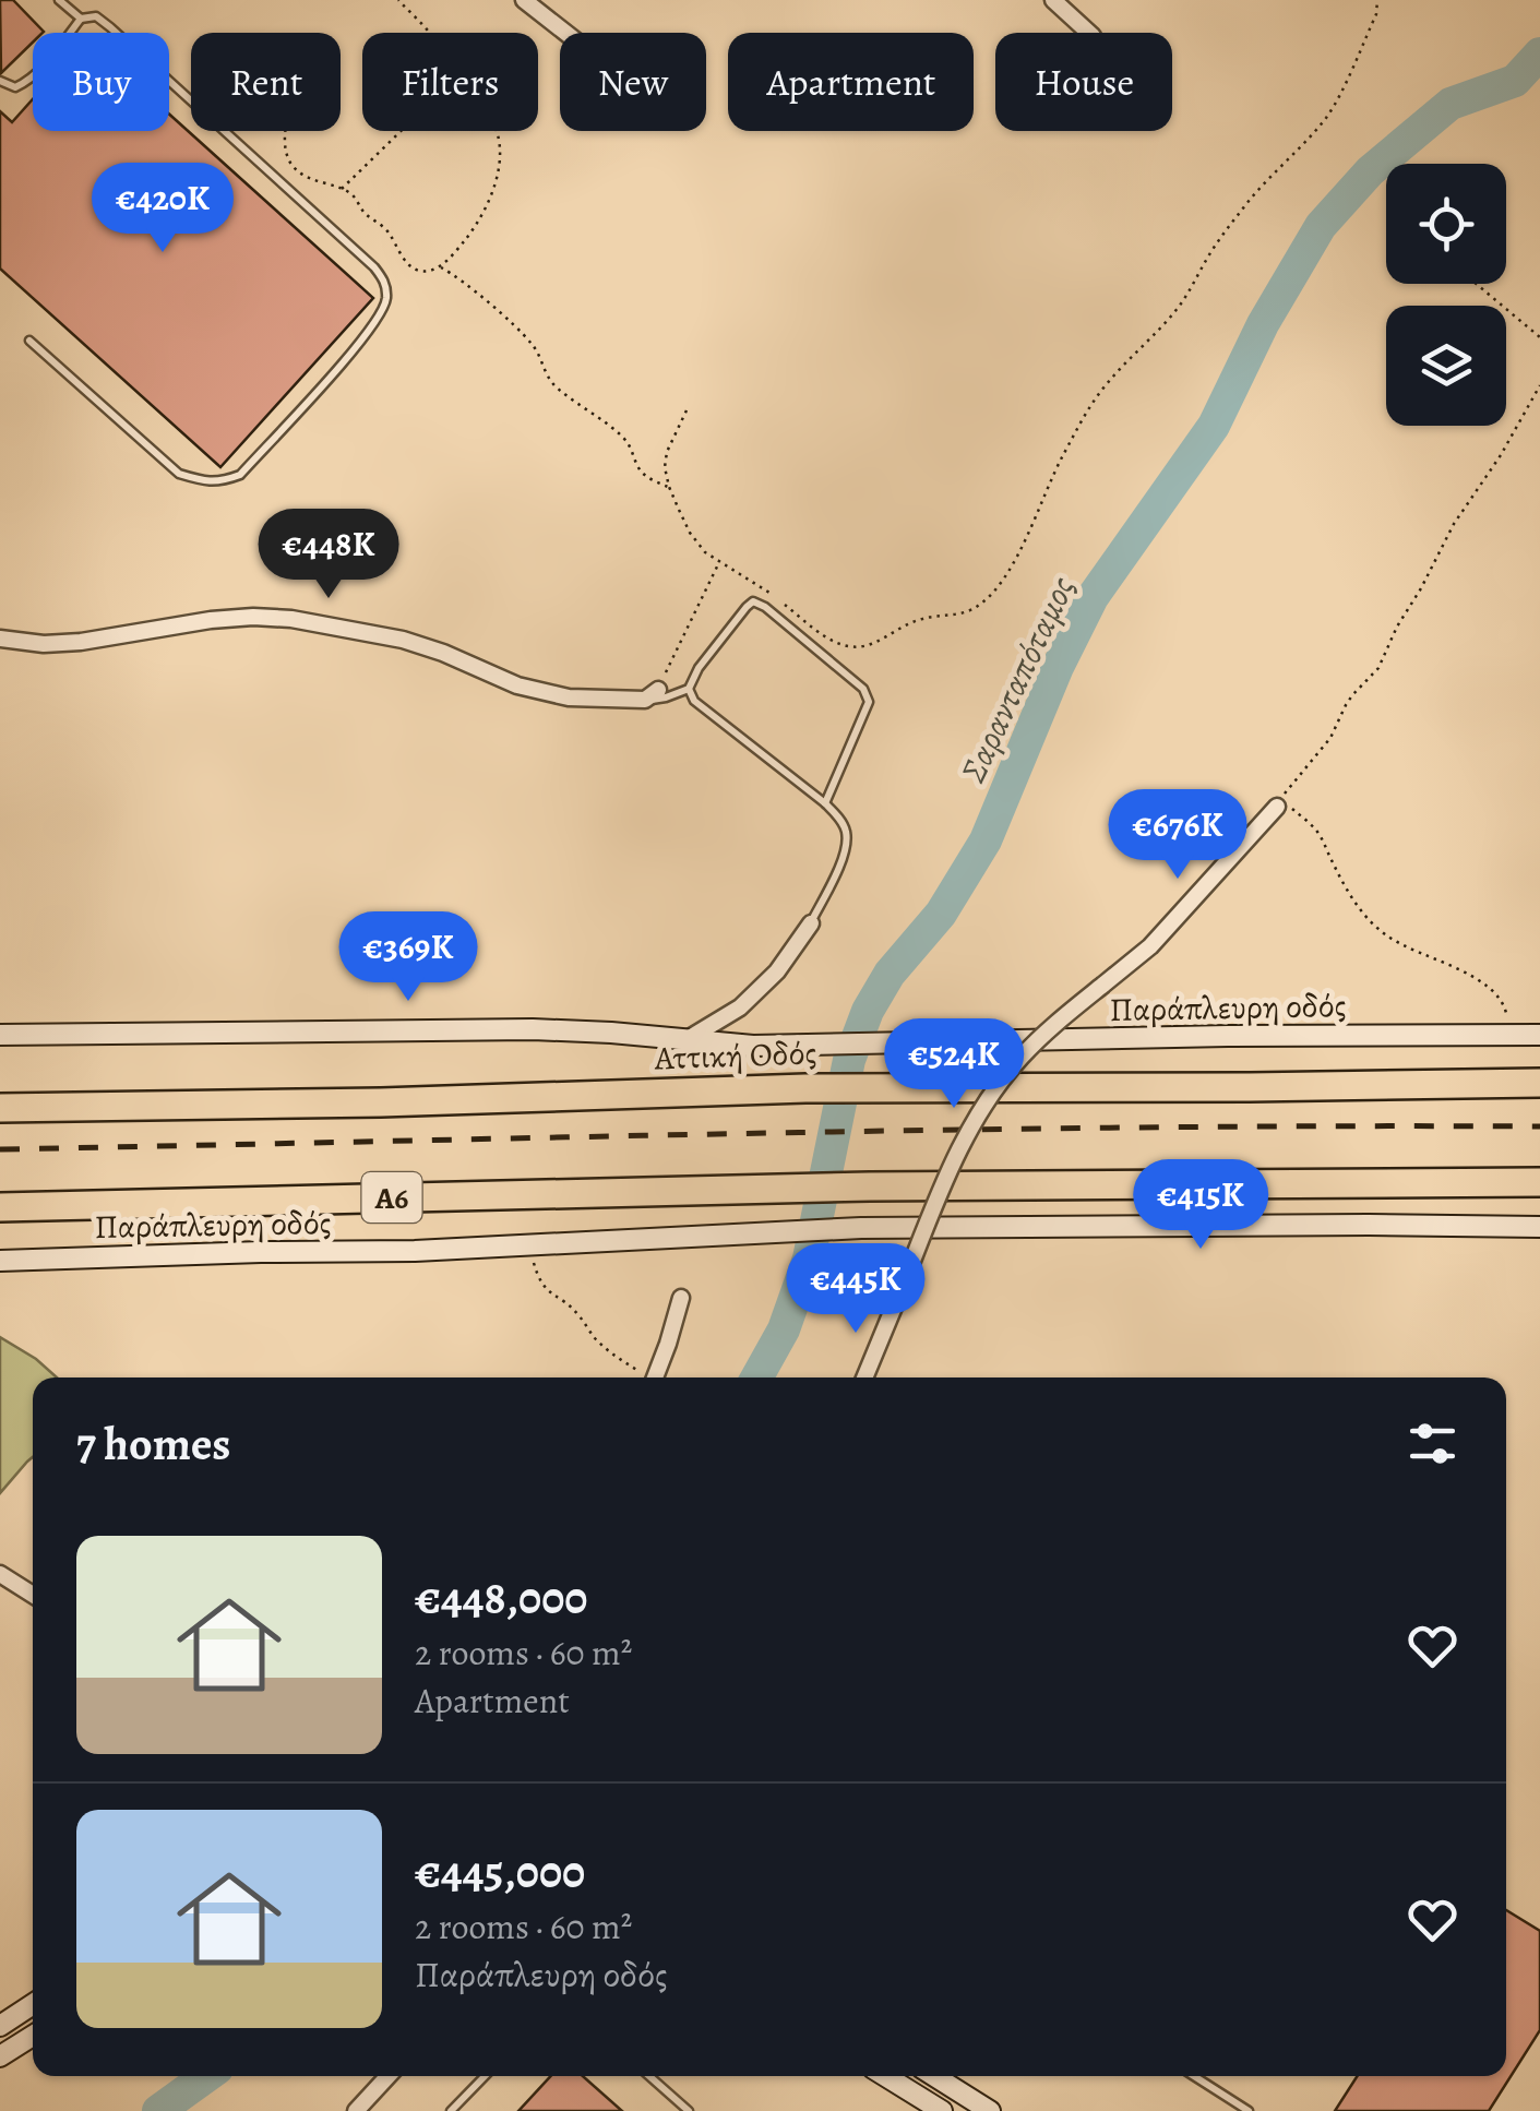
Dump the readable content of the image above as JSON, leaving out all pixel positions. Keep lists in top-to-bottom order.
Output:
{
  "streets": {
    "highway": ["Αττική Οδός", "Α6"],
    "street": ["Παράπλευρη οδός"]
  },
  "water": ["Σαρανταπόταμος"],
  "page": {
    "chip": [
      "Buy",
      "Rent",
      "Filters",
      "New",
      "Apartment",
      "House"
    ],
    "price": [
      "€420K",
      "€448K",
      "€676K",
      "€369K",
      "€524K",
      "€415K",
      "€445K"
    ],
    "heading": "7 homes",
    "list": [
      {
        "name": "€448,000",
        "note": "2 rooms · 60 m² · Apartment"
      },
      {
        "name": "€445,000",
        "note": "2 rooms · 60 m² · Παράπλευρη οδός"
      }
    ]
  }
}
